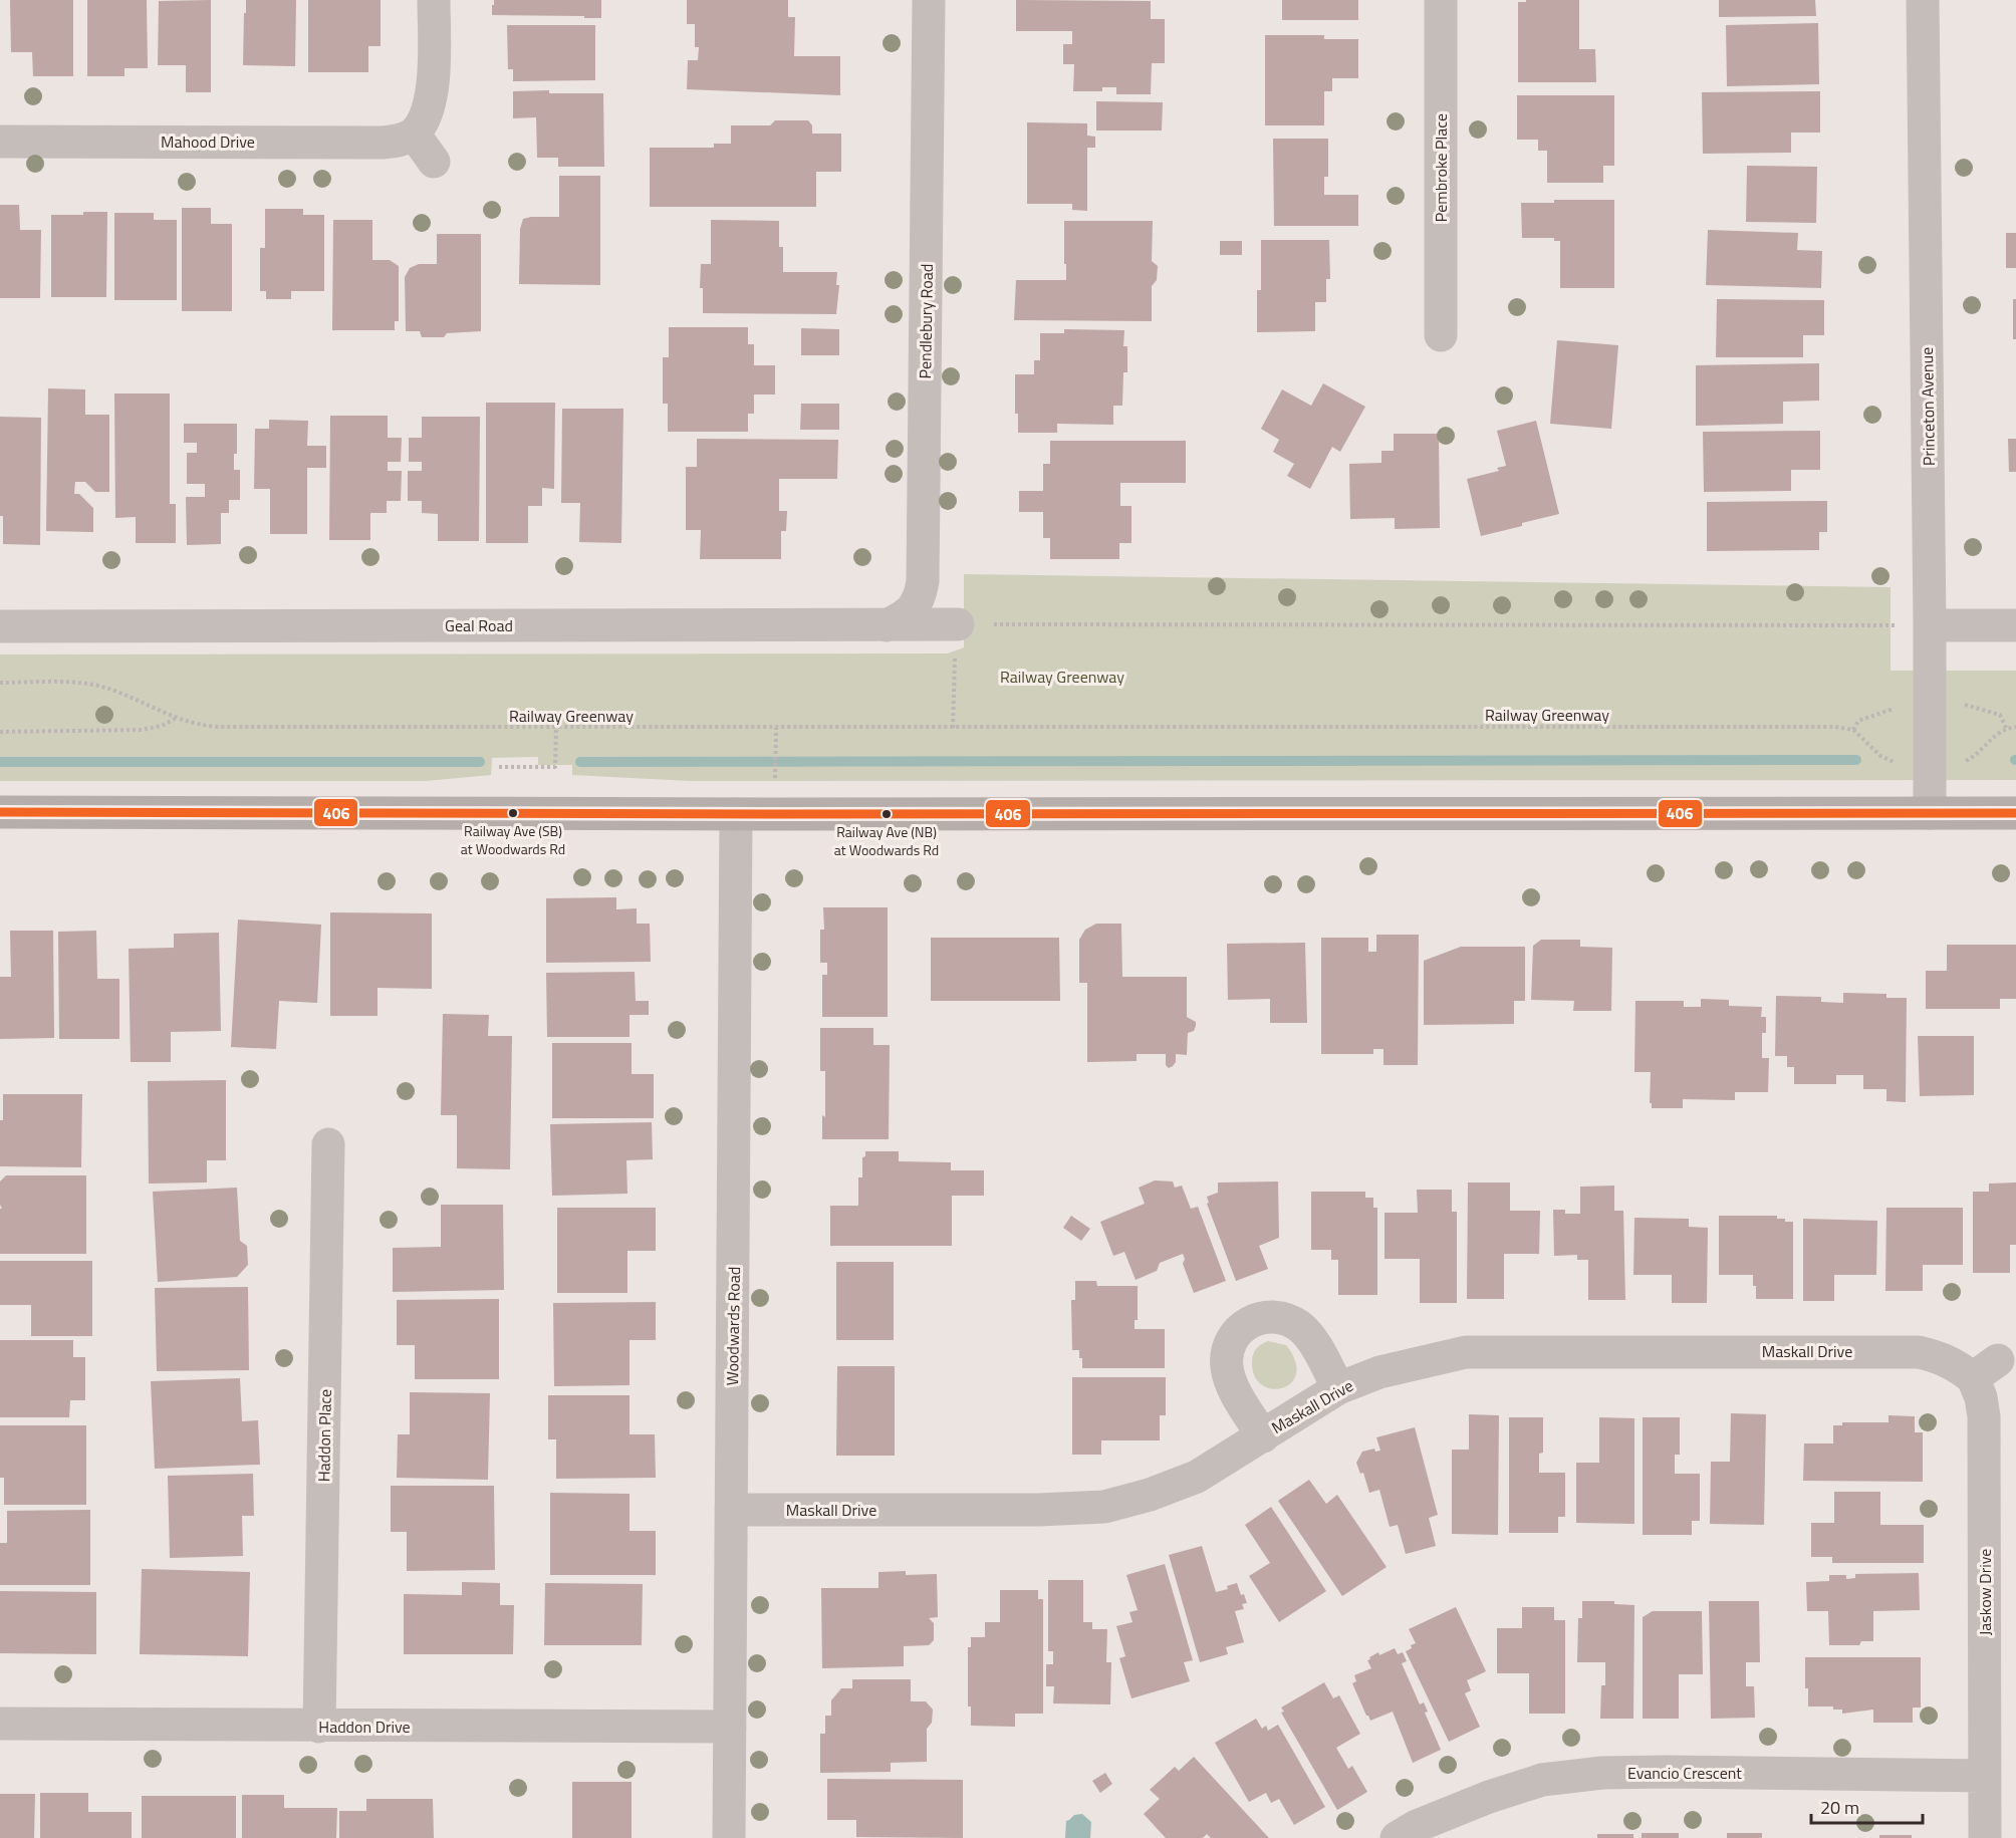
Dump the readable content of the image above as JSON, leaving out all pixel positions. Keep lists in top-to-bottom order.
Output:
{
  "streets": {
    "street": [
      "Mahood Drive",
      "Pembroke Place",
      "Pendlebury Road",
      "Princeton Avenue",
      "Geal Road",
      "Woodwards Road",
      "Maskall Drive",
      "Haddon Place",
      "Jaskow Drive",
      "Haddon Drive",
      "Evancio Crescent"
    ],
    "path": ["Railway Greenway"]
  },
  "crossings": [
    ["Pendlebury Road", "Geal Road"],
    ["Woodwards Road", "Maskall Drive"],
    ["Woodwards Road", "Haddon Drive"],
    ["Maskall Drive", "Jaskow Drive"],
    ["Haddon Place", "Haddon Drive"],
    ["Jaskow Drive", "Evancio Crescent"]
  ],
  "parks": ["Railway Greenway"],
  "places": ["Railway Ave (SB) at Woodwards Rd", "Railway Ave (NB) at Woodwards Rd"],
  "lines": ["transit line 406"],
  "scale_bar": "20 m"
}
